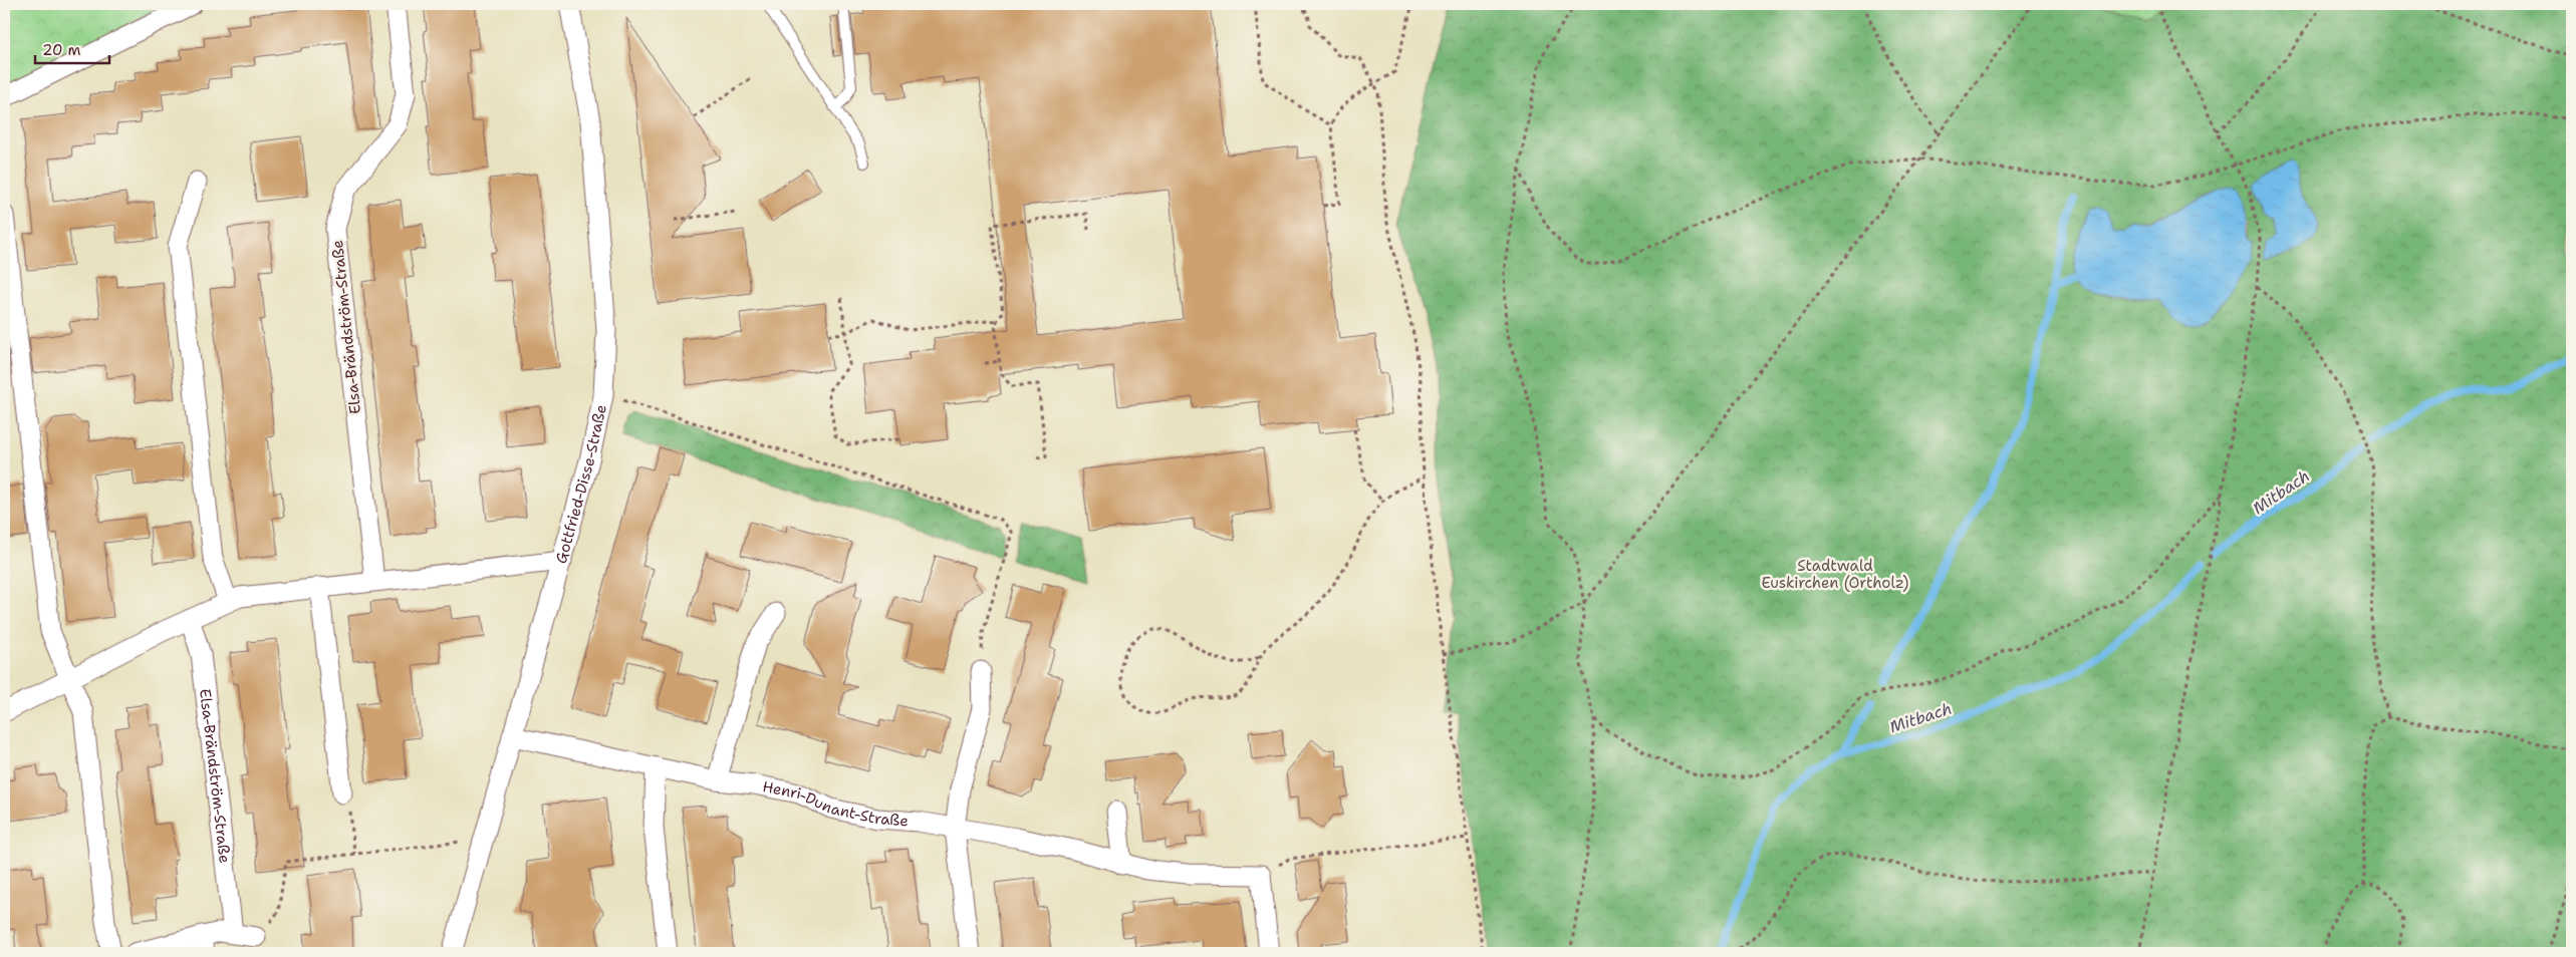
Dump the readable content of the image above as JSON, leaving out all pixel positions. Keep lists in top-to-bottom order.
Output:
{
  "streets": {
    "street": ["Elsa-Brändström-Straße", "Gottfried-Disse-Straße", "Henri-Dunant-Straße"]
  },
  "crossings": [
    ["Gottfried-Disse-Straße", "Henri-Dunant-Straße"]
  ],
  "water": ["Mitbach"],
  "parks": ["Stadtwald Euskirchen (Ortholz)"],
  "scale_bar": "20 m"
}
